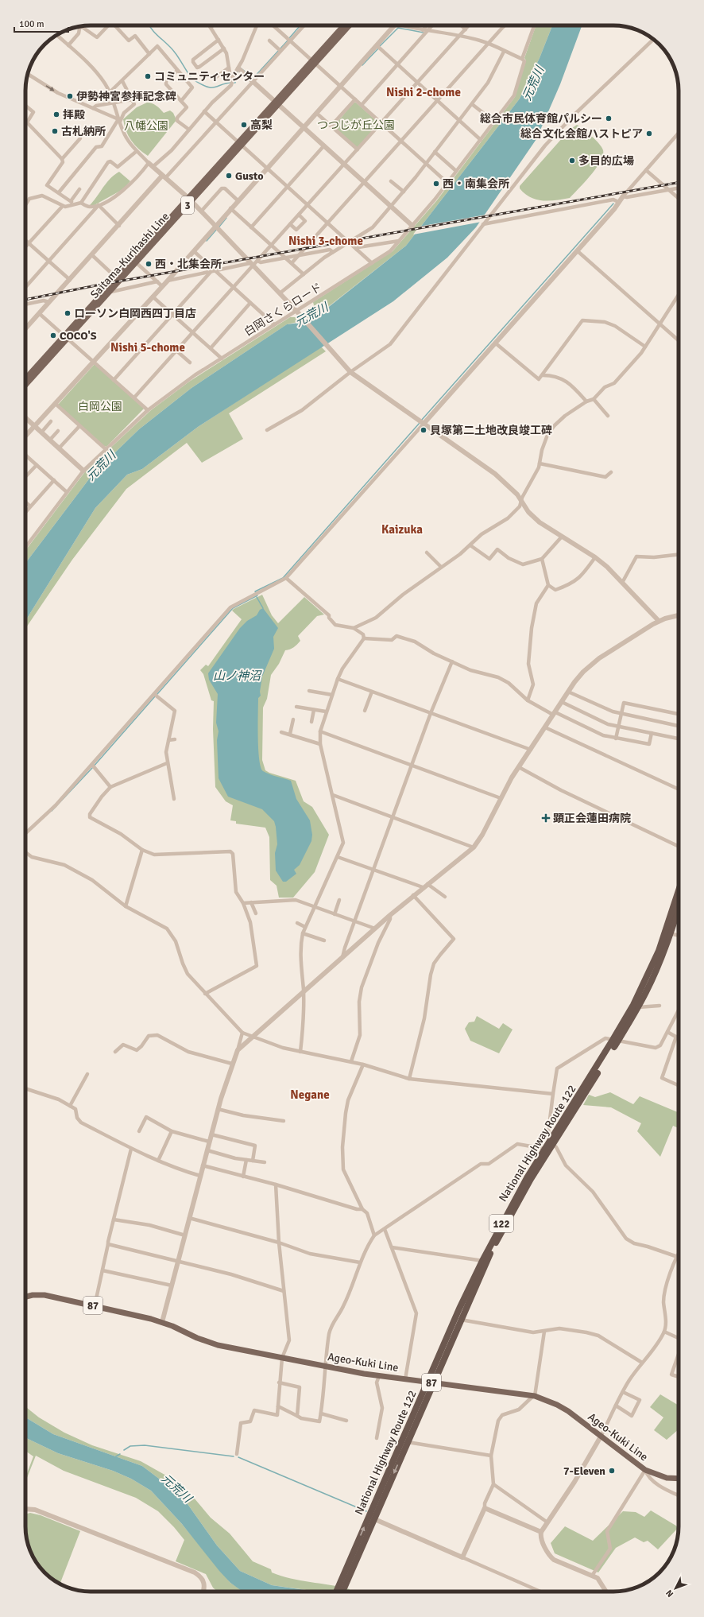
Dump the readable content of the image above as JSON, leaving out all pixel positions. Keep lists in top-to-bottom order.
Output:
{
  "streets": {
    "highway": ["National Highway Route 122", "122"],
    "main road": [
      "3",
      "Saitama-Kurihashi Line",
      "87",
      "Ageo-Kuki Line"
    ],
    "street": ["白岡さくらロード"]
  },
  "crossings": [
    ["National Highway Route 122", "Ageo-Kuki Line"]
  ],
  "districts": [
    "Nishi 2-chome",
    "Nishi 3-chome",
    "Nishi 5-chome",
    "Kaizuka",
    "Negane"
  ],
  "water": ["元荒川", "山ノ神沼"],
  "parks": ["つつじが丘公園", "八幡公園", "白岡公園"],
  "places": {
    "other": [
      "コミュニティセンター",
      "伊勢神宮参拝記念碑",
      "拝殿",
      "総合市民体育館パルシー",
      "高梨",
      "古札納所",
      "総合文化会館ハストピア",
      "多目的広場",
      "Gusto",
      "西・南集会所",
      "西・北集会所",
      "ローソン白岡西四丁目店",
      "COCO'S",
      "貝塚第二土地改良竣工碑",
      "7-Eleven"
    ],
    "health": ["顕正会蓮田病院"]
  },
  "scale_bar": "100 m",
  "north": "bottom left"
}
